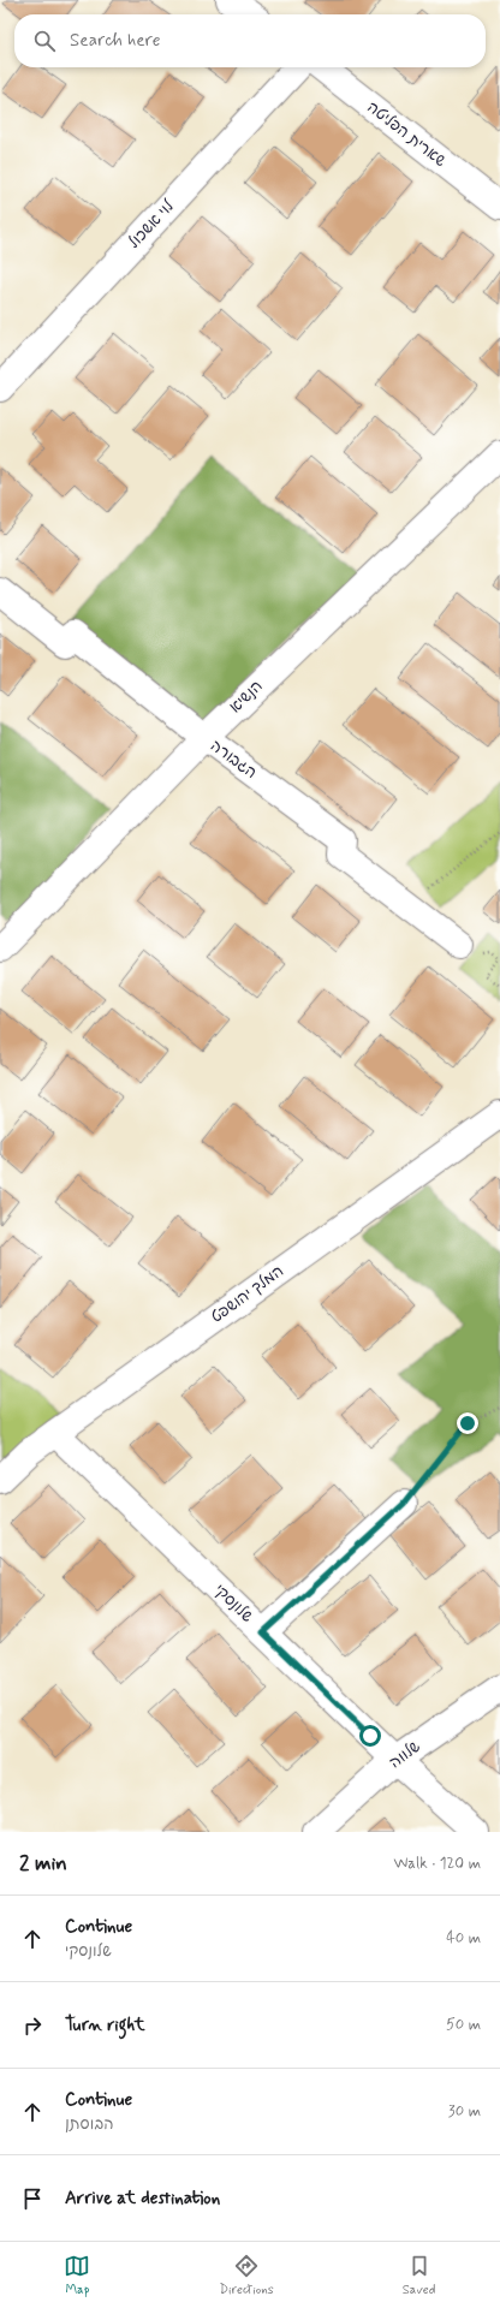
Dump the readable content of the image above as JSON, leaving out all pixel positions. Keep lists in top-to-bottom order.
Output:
{
  "streets": {
    "street": [
      "שארית הפליטה",
      "לוי אשכול",
      "הנשיא",
      "הגבורה",
      "המלך יהושפט",
      "שלונסקי",
      "שלווה"
    ]
  },
  "crossings": [
    ["הנשיא", "הגבורה"],
    ["המלך יהושפט", "שלונסקי"],
    ["שלונסקי", "שלווה"]
  ],
  "page": {
    "search": "Search here",
    "heading": ["2 min", "Walk · 120 m"],
    "list": [
      ["Continue", "שלונסקי", "40 m"],
      ["Turn right", "50 m"],
      ["Continue", "הבוסתן", "30 m"],
      "Arrive at destination"
    ],
    "nav": ["Map", "Directions", "Saved"]
  }
}
